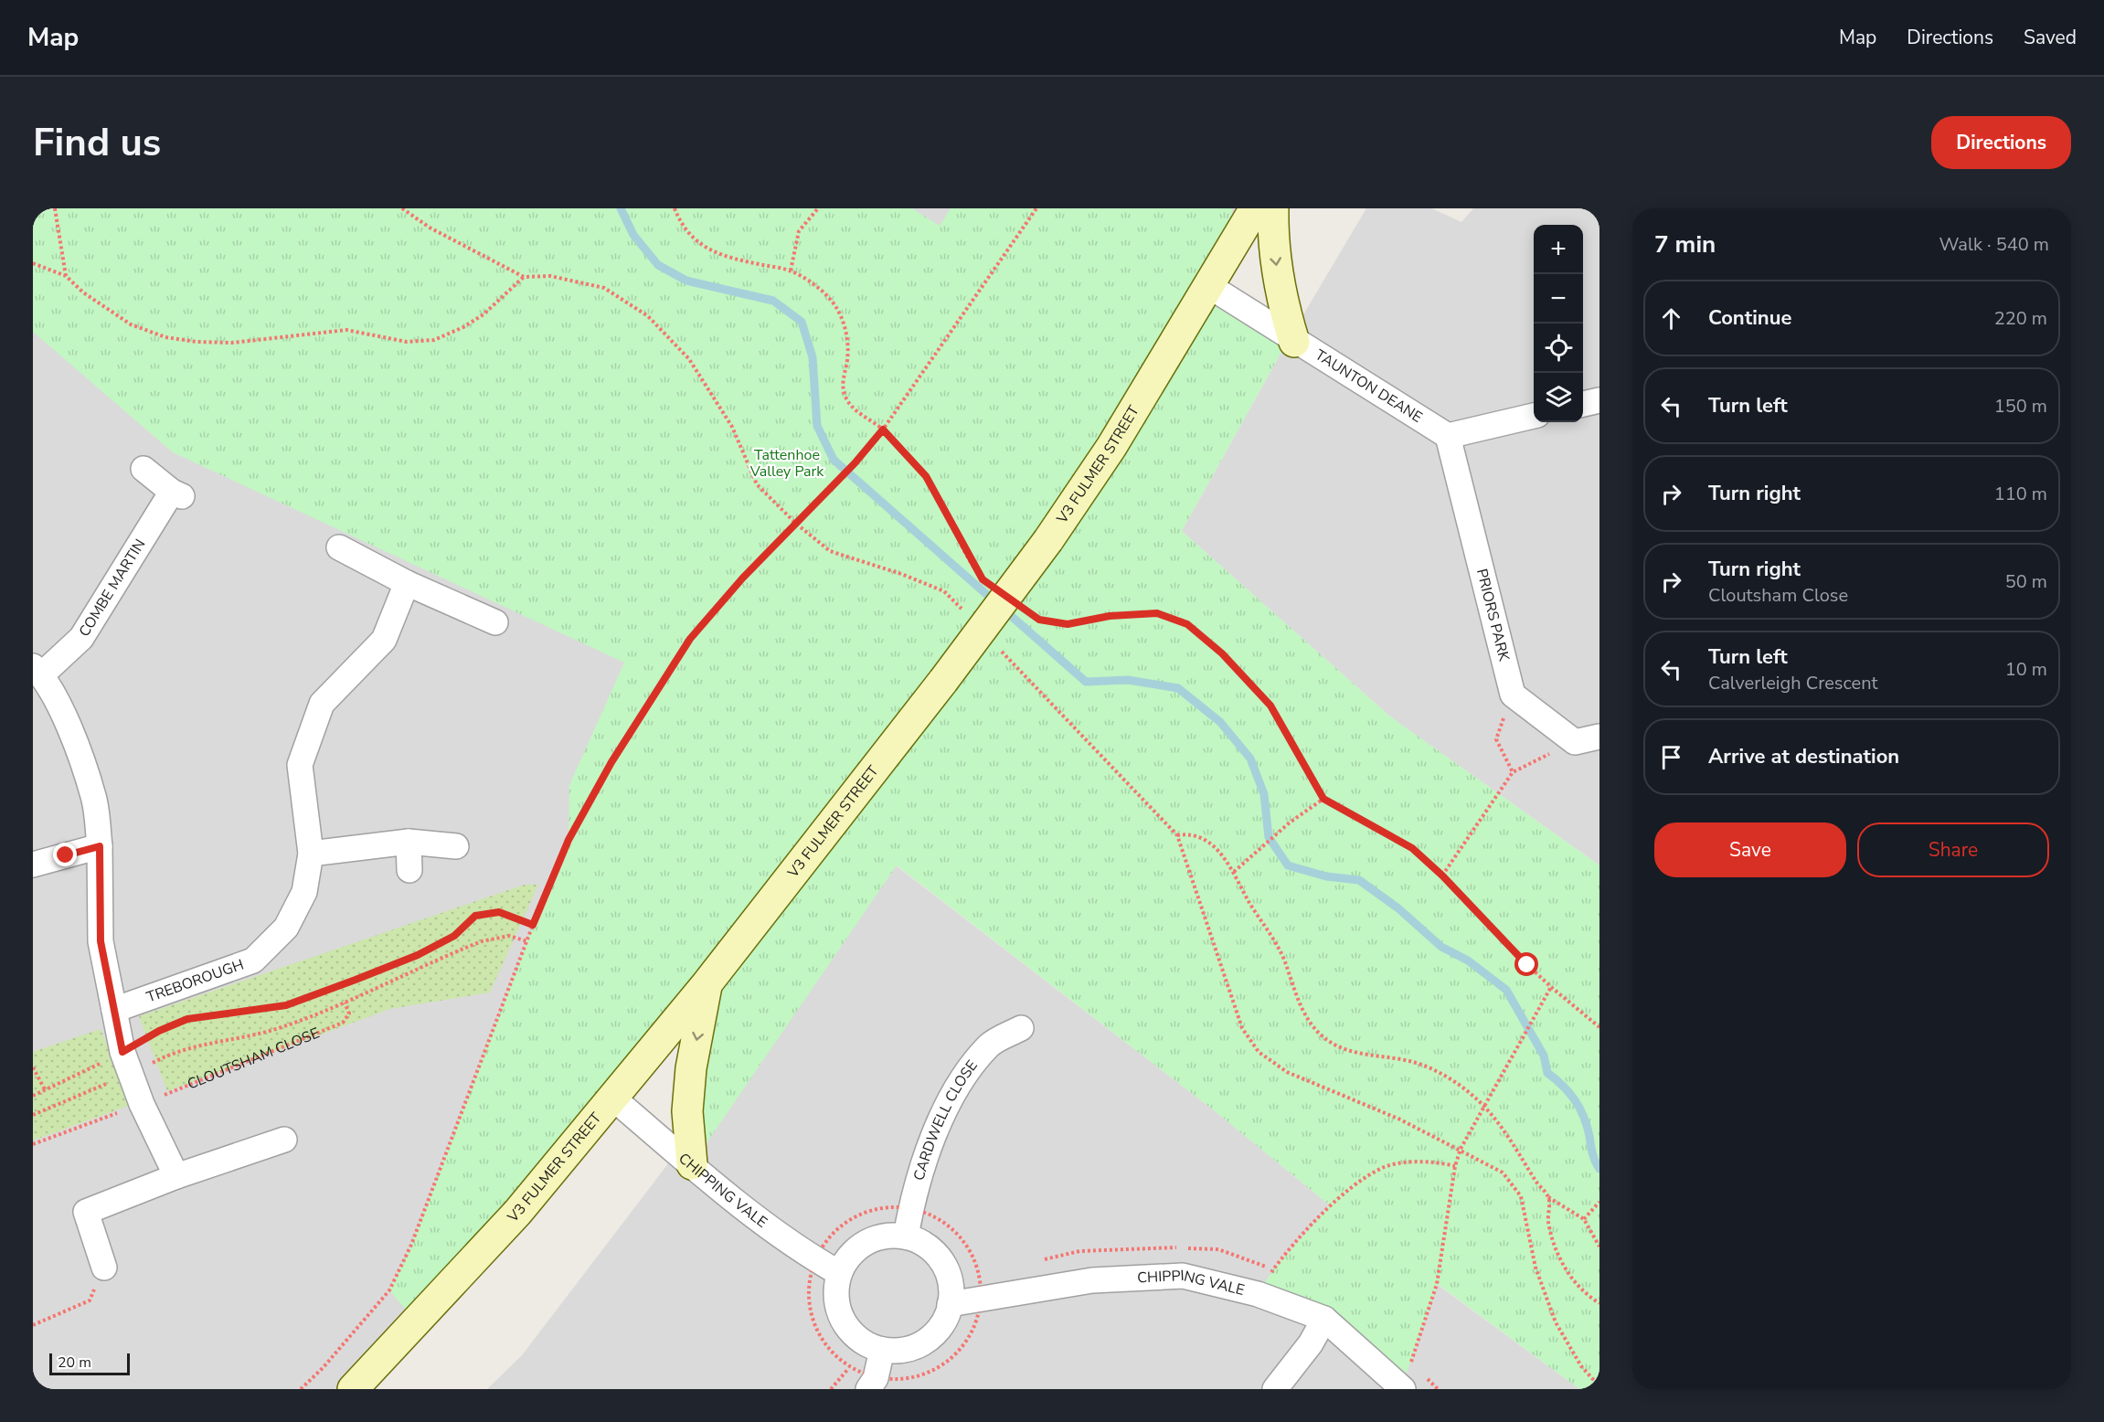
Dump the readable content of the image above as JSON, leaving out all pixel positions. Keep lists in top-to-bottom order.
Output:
{
  "streets": {
    "street": [
      "TAUNTON DEANE",
      "V3 FULMER STREET",
      "COMBE MARTIN",
      "PRIORS PARK",
      "TREBOROUGH",
      "CARDWELL CLOSE",
      "CHIPPING VALE"
    ],
    "path": ["CLOUTSHAM CLOSE"]
  },
  "crossings": [
    ["TAUNTON DEANE", "V3 FULMER STREET"],
    ["TAUNTON DEANE", "PRIORS PARK"],
    ["V3 FULMER STREET", "CHIPPING VALE"],
    ["CARDWELL CLOSE", "CHIPPING VALE"]
  ],
  "parks": ["Tattenhoe Valley Park"],
  "scale_bar": "20 m",
  "page": {
    "header": "Map",
    "nav": ["Map", "Directions", "Saved"],
    "buttons": [
      "Directions",
      ["Save", "Share"]
    ],
    "title": "Find us",
    "heading": ["7 min", "Walk · 540 m"],
    "map_buttons": ["+", "−"],
    "list": [
      ["Continue", "220 m"],
      ["Turn left", "150 m"],
      ["Turn right", "110 m"],
      ["Turn right", "Cloutsham Close", "50 m"],
      ["Turn left", "Calverleigh Crescent", "10 m"],
      "Arrive at destination"
    ],
    "scale": "20 m"
  }
}
